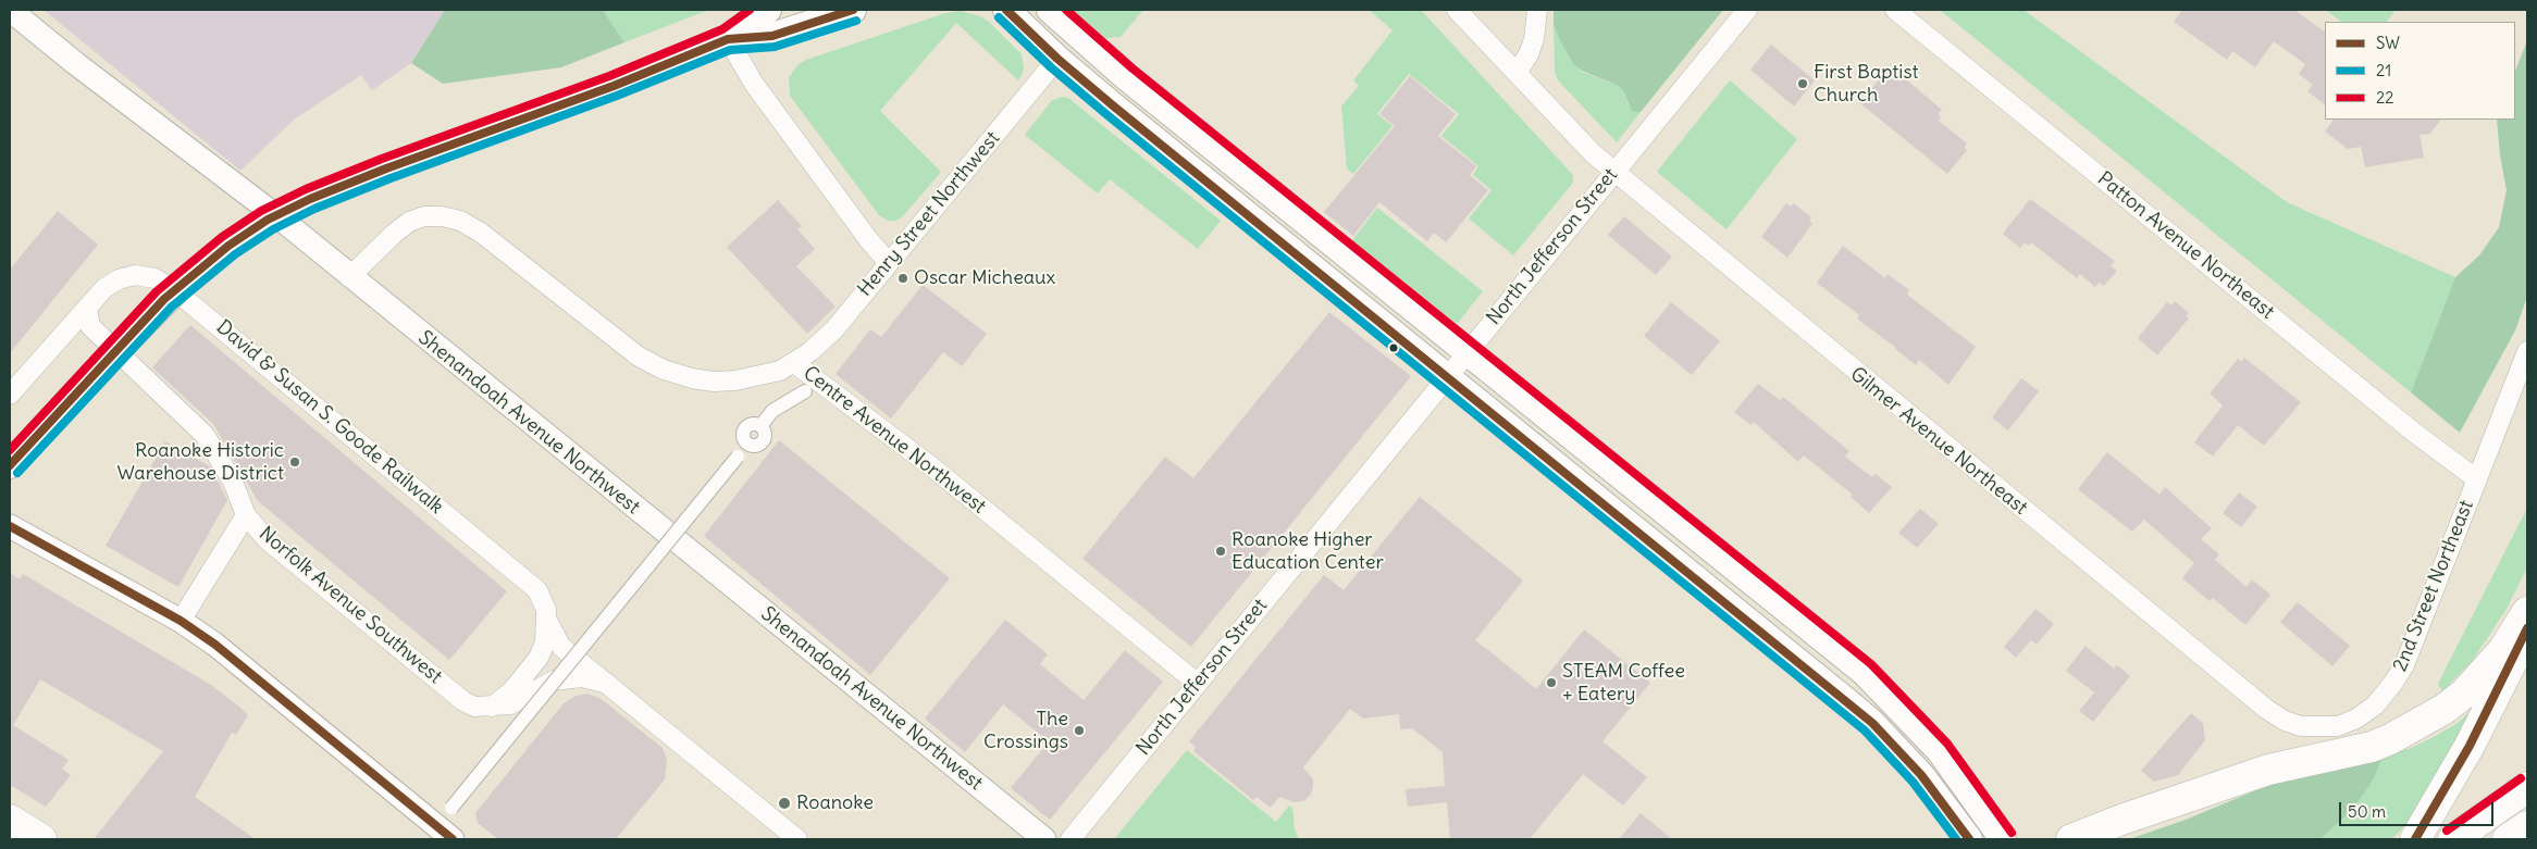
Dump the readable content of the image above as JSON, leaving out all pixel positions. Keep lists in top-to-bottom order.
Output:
{
  "streets": {
    "street": [
      "Henry Street Northwest",
      "Patton Avenue Northeast",
      "North Jefferson Street",
      "David & Susan S. Goode Railwalk",
      "Shenandoah Avenue Northwest",
      "Centre Avenue Northwest",
      "Gilmer Avenue Northeast",
      "2nd Street Northeast",
      "Norfolk Avenue Southwest"
    ]
  },
  "crossings": [
    ["Henry Street Northwest", "Centre Avenue Northwest"],
    ["Patton Avenue Northeast", "2nd Street Northeast"],
    ["North Jefferson Street", "Centre Avenue Northwest"],
    ["North Jefferson Street", "Gilmer Avenue Northeast"],
    ["David & Susan S. Goode Railwalk", "Norfolk Avenue Southwest"],
    ["Shenandoah Avenue Northwest", "Centre Avenue Northwest"],
    ["Gilmer Avenue Northeast", "2nd Street Northeast"]
  ],
  "places": [
    "First Baptist Church",
    "Oscar Micheaux",
    "Roanoke Historic Warehouse District",
    "Roanoke Higher Education Center",
    "STEAM Coffee + Eatery",
    "The Crossings",
    "Roanoke"
  ],
  "lines": ["transit line SW", "transit line 22", "transit line 21"],
  "legend": ["SW", "21", "22"],
  "scale_bar": "50 m"
}
